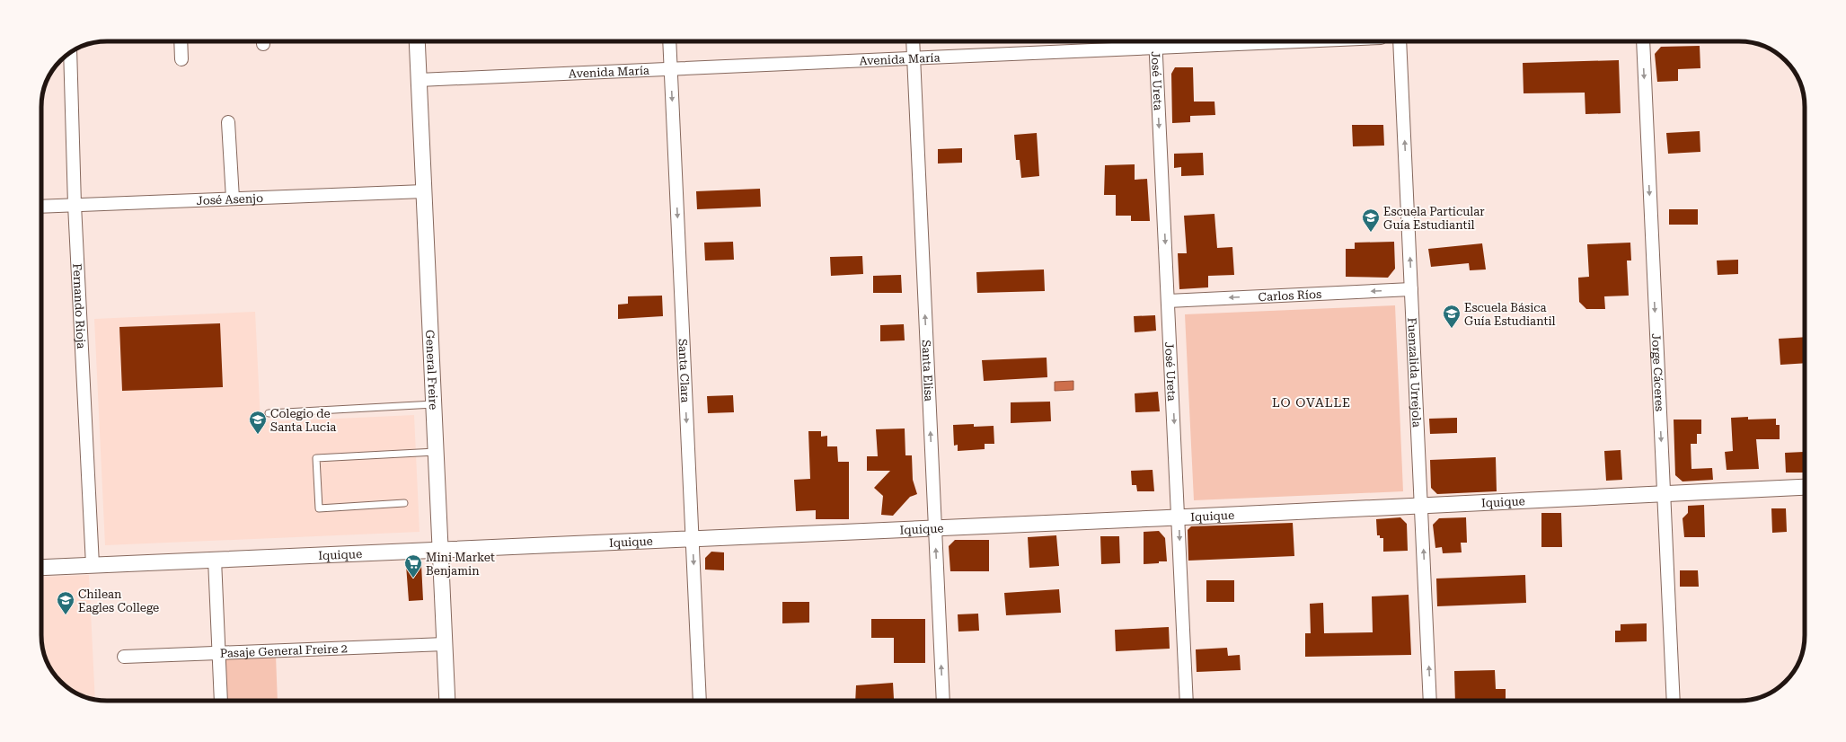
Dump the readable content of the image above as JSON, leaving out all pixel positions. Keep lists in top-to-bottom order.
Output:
{
  "streets": {
    "street": [
      "Avenida María",
      "José Ureta",
      "José Asenjo",
      "Carlos Ríos",
      "Fernando Rioja",
      "General Freire",
      "Santa Clara",
      "Santa Elisa",
      "Fuenzalida Urrejola",
      "Jorge Cáceres",
      "Iquique",
      "Pasaje General Freire 2"
    ]
  },
  "crossings": [
    ["Avenida María", "José Ureta"],
    ["Avenida María", "General Freire"],
    ["Avenida María", "Santa Clara"],
    ["Avenida María", "Santa Elisa"],
    ["José Ureta", "Carlos Ríos"],
    ["José Ureta", "Iquique"],
    ["José Asenjo", "Fernando Rioja"],
    ["José Asenjo", "General Freire"],
    ["Carlos Ríos", "Fuenzalida Urrejola"],
    ["Fernando Rioja", "Iquique"],
    ["General Freire", "Iquique"],
    ["General Freire", "Pasaje General Freire 2"],
    ["Santa Clara", "Iquique"],
    ["Santa Elisa", "Iquique"],
    ["Fuenzalida Urrejola", "Iquique"],
    ["Jorge Cáceres", "Iquique"]
  ],
  "one_way": [
    "José Ureta",
    "Carlos Ríos",
    "Santa Clara",
    "Santa Elisa",
    "Fuenzalida Urrejola",
    "Jorge Cáceres"
  ],
  "districts": ["LO OVALLE"],
  "places": {
    "school or university": [
      "Escuela Particular Guía Estudiantil",
      "Escuela Básica Guía Estudiantil",
      "Colegio de Santa Lucia",
      "Chilean Eagles College"
    ],
    "supermarket": ["Mini Market Benjamin"]
  }
}
